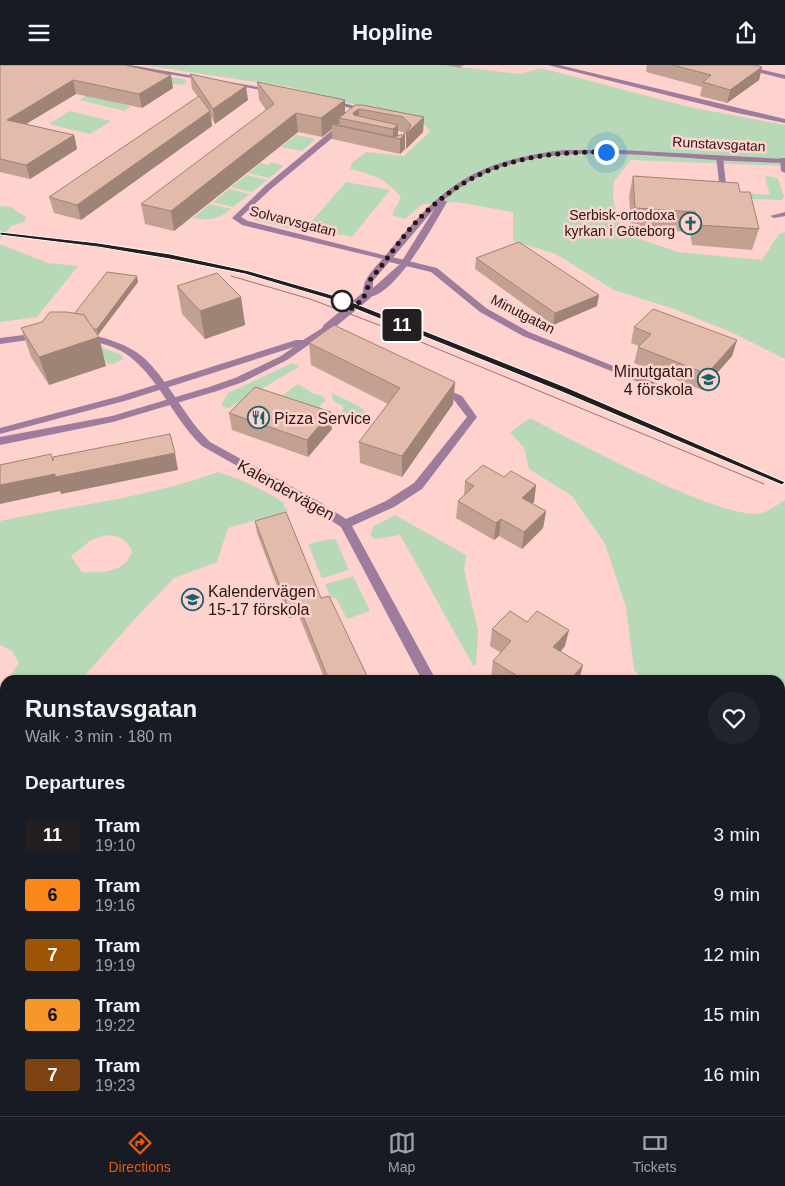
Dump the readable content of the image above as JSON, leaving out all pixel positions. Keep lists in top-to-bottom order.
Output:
{
  "streets": {
    "street": [
      "Runstavsgatan",
      "Solvarvsgatan",
      "Minutgatan",
      "Kalendervägen"
    ]
  },
  "crossings": [
    ["Runstavsgatan", "Solvarvsgatan"],
    ["Runstavsgatan", "Minutgatan"],
    ["Runstavsgatan", "Kalendervägen"],
    ["Solvarvsgatan", "Minutgatan"]
  ],
  "places": {
    "church": ["Serbisk-ortodoxa kyrkan i Göteborg"],
    "school or university": ["Minutgatan 4 förskola", "Kalendervägen 15-17 förskola"],
    "restaurant": ["Pizza Service"]
  },
  "lines": ["tram line 11"],
  "page": {
    "header": "Hopline",
    "on_map": "11",
    "heading": [
      ["Runstavsgatan", "Walk · 3 min · 180 m"],
      "Departures"
    ],
    "list": [
      {
        "mark": "11",
        "name": "Tram",
        "note": "19:10",
        "value": "3 min"
      },
      {
        "mark": "6",
        "name": "Tram",
        "note": "19:16",
        "value": "9 min"
      },
      {
        "mark": "7",
        "name": "Tram",
        "note": "19:19",
        "value": "12 min"
      },
      {
        "mark": "6",
        "name": "Tram",
        "note": "19:22",
        "value": "15 min"
      },
      {
        "mark": "7",
        "name": "Tram",
        "note": "19:23",
        "value": "16 min"
      }
    ],
    "tabs": ["Directions", "Map", "Tickets"]
  }
}
